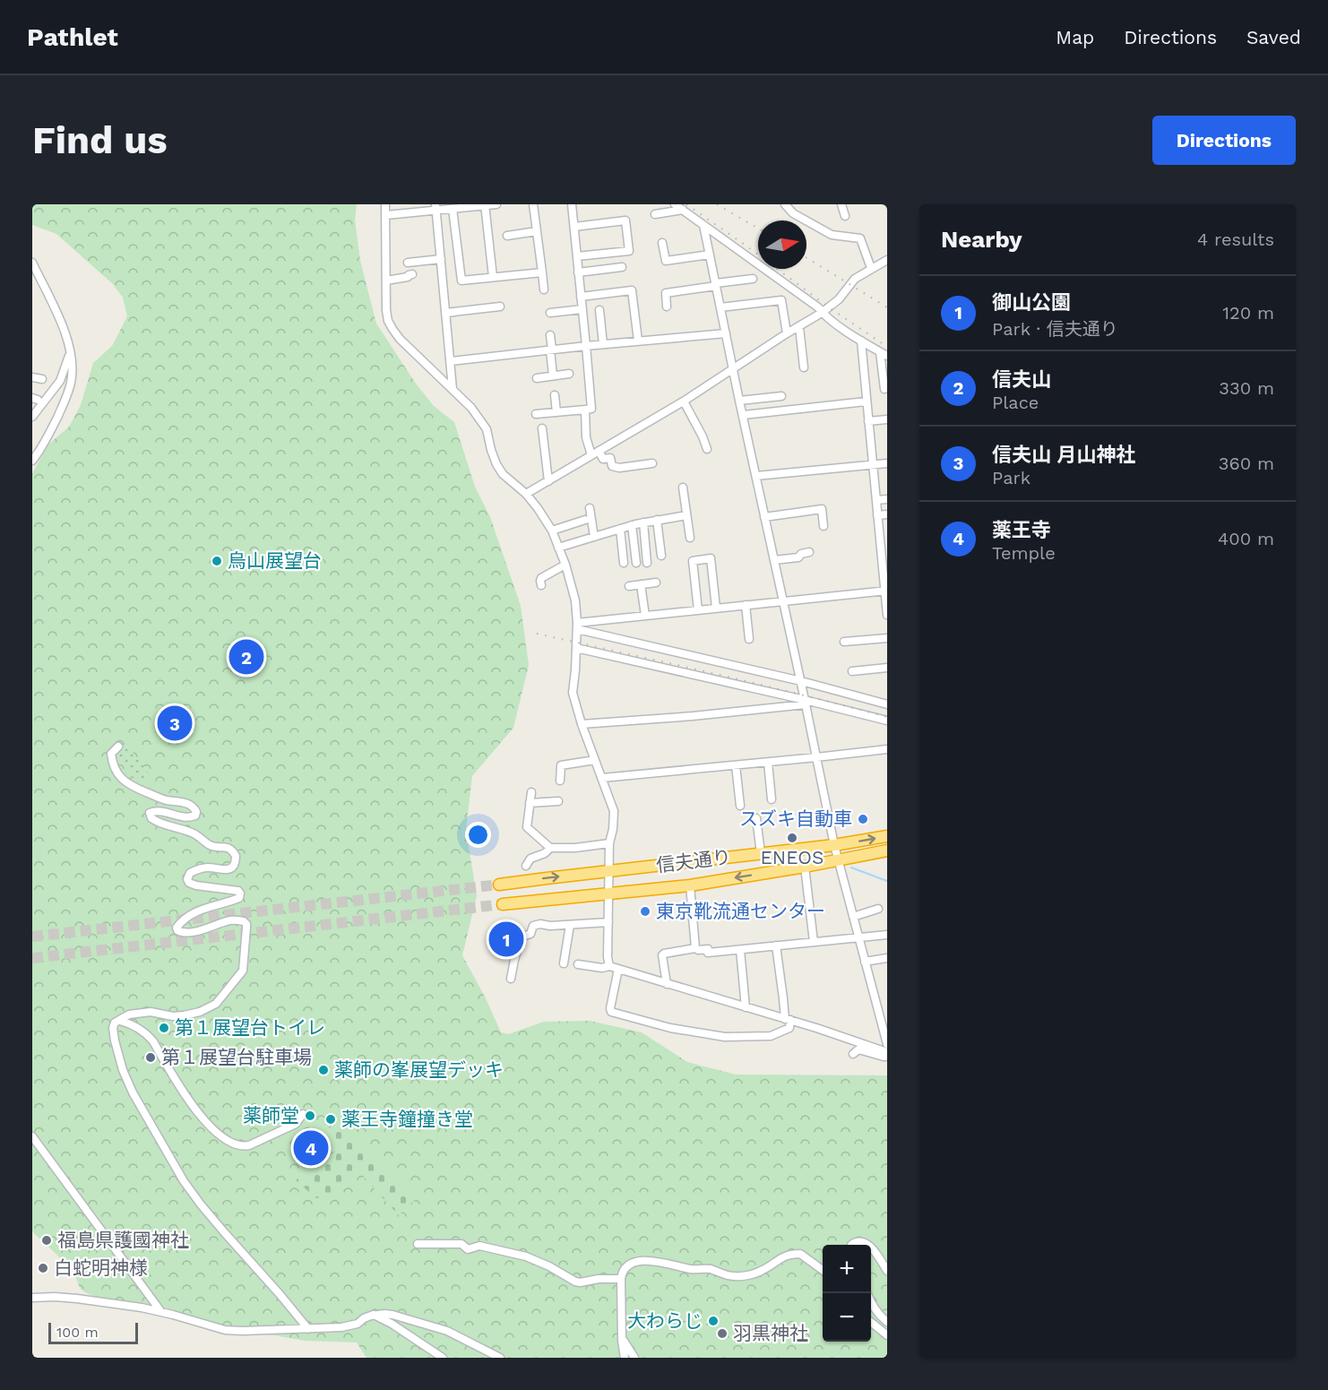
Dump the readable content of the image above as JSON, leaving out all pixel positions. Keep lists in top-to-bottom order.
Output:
{
  "streets": {
    "highway": ["信夫通り"]
  },
  "places": [
    "烏山展望台",
    "スズキ自動車",
    "ENEOS",
    "東京靴流通センター",
    "第１展望台トイレ",
    "第１展望台駐車場",
    "薬師の峯展望デッキ",
    "薬師堂",
    "薬王寺鐘撞き堂",
    "福島県護國神社",
    "白蛇明神様",
    "大わらじ",
    "羽黒神社"
  ],
  "scale_bar": "100 m",
  "north": "right",
  "page": {
    "header": "Pathlet",
    "nav": ["Map", "Directions", "Saved"],
    "buttons": "Directions",
    "title": "Find us",
    "heading": ["Nearby", "4 results"],
    "list": [
      {
        "mark": "1",
        "name": "御山公園",
        "note": "Park · 信夫通り",
        "value": "120 m"
      },
      {
        "mark": "2",
        "name": "信夫山",
        "note": "Place",
        "value": "330 m"
      },
      {
        "mark": "3",
        "name": "信夫山 月山神社",
        "note": "Park",
        "value": "360 m"
      },
      {
        "mark": "4",
        "name": "薬王寺",
        "note": "Temple",
        "value": "400 m"
      }
    ],
    "pins": [
      "2",
      "3",
      "1",
      "4"
    ],
    "map_buttons": ["+", "−"],
    "scale": "100 m"
  }
}
